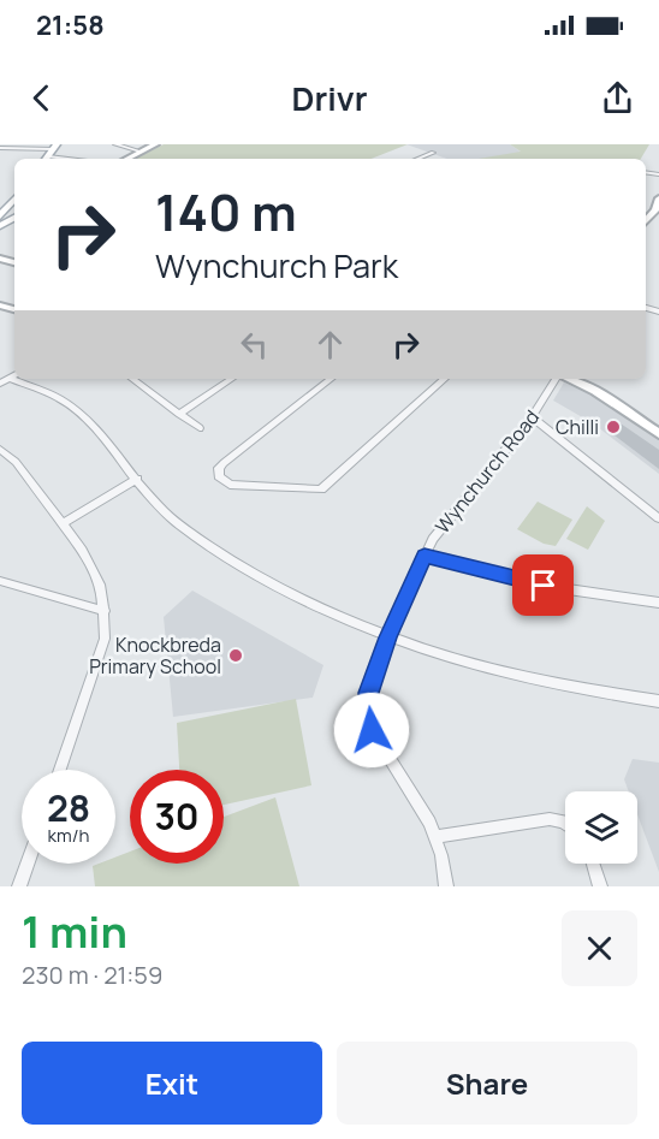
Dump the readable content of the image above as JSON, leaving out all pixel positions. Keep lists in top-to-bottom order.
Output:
{
  "streets": {
    "street": ["Wynchurch Road"]
  },
  "places": ["Chilli", "Knockbreda Primary School"],
  "page": {
    "status": "21:58",
    "header": "Drivr",
    "turn": ["140 m", "Wynchurch Park"],
    "speed": "28 km/h",
    "limit": "30",
    "heading": ["1 min", "230 m · 21:59"],
    "buttons": ["Exit", "Share"]
  }
}
